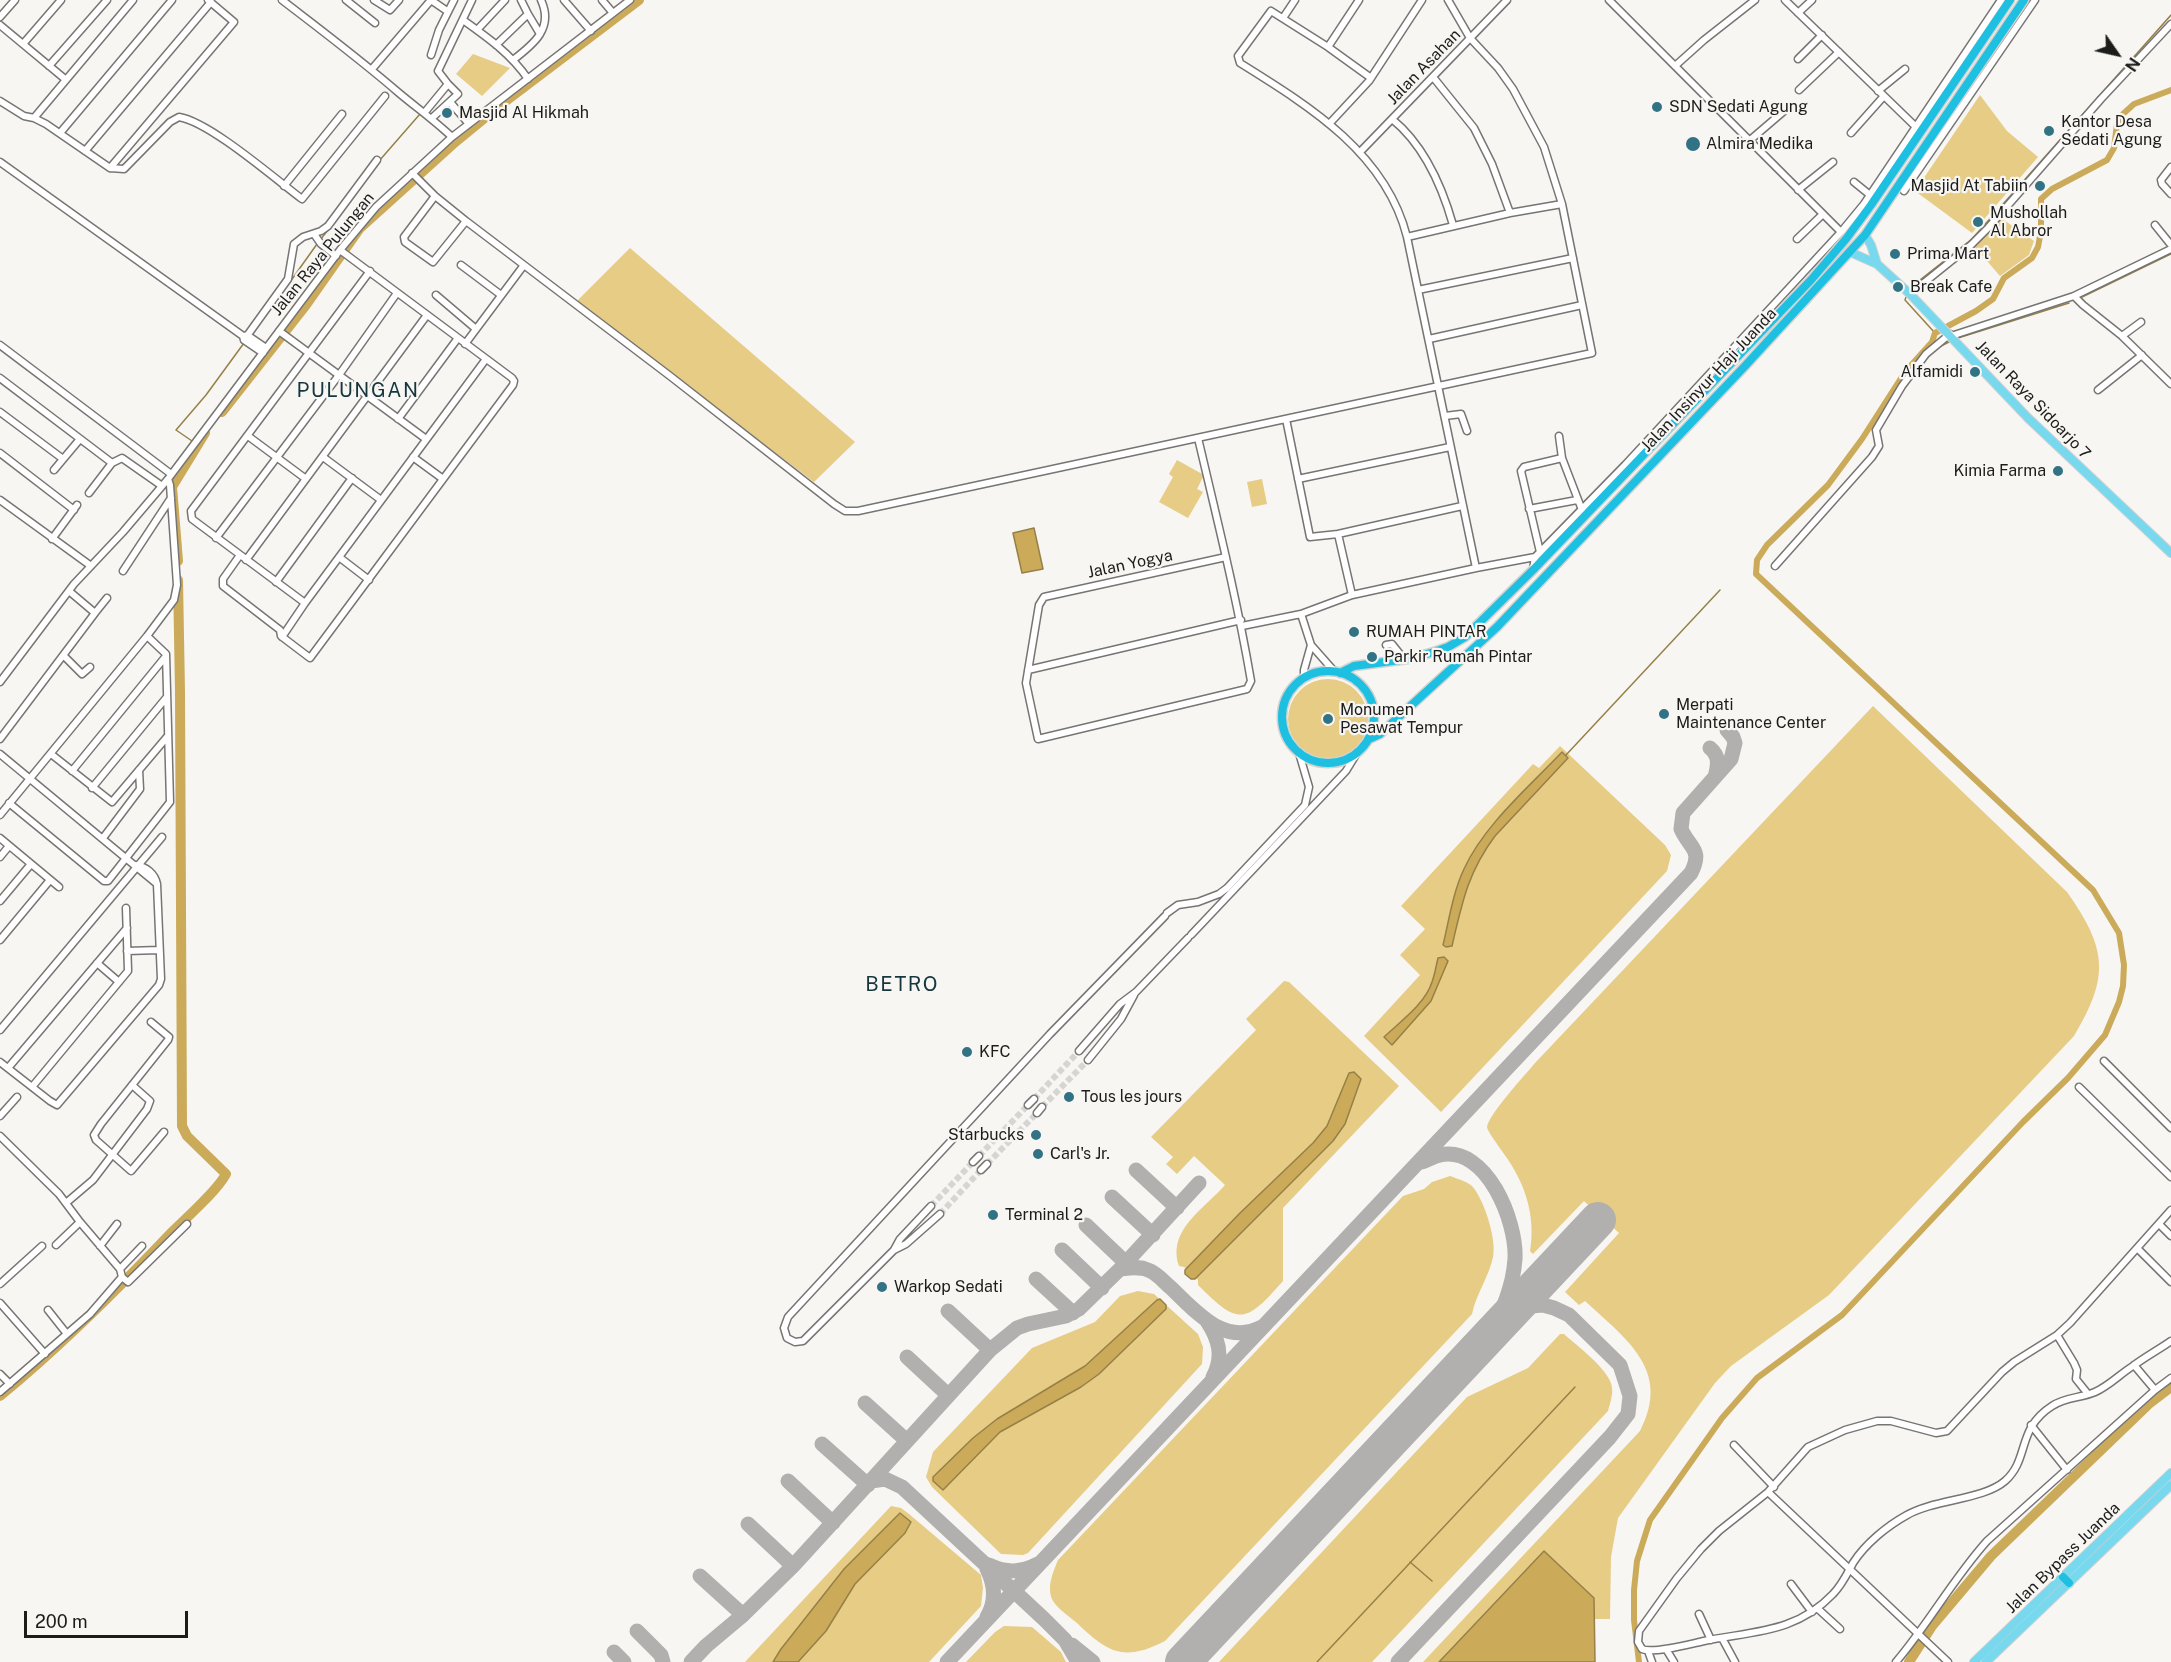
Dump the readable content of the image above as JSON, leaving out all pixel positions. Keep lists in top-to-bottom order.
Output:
{
  "streets": {
    "highway": ["Jalan Insinyur Haji Juanda"],
    "main road": ["Jalan Raya Sidoarjo 7", "Jalan Bypass Juanda"],
    "street": ["Jalan Asahan", "Jalan Raya Pulungan", "Jalan Yogya"]
  },
  "crossings": [
    ["Jalan Insinyur Haji Juanda", "Jalan Raya Sidoarjo 7"]
  ],
  "districts": ["PULUNGAN", "BETRO"],
  "places": [
    "SDN Sedati Agung",
    "Masjid Al Hikmah",
    "Kantor Desa Sedati Agung",
    "Almira Medika",
    "Masjid At Tabiin",
    "Mushollah Al Abror",
    "Prima Mart",
    "Break Cafe",
    "Alfamidi",
    "Kimia Farma",
    "RUMAH PINTAR",
    "Parkir Rumah Pintar",
    "Merpati Maintenance Center",
    "Monumen Pesawat Tempur",
    "KFC",
    "Tous les jours",
    "Starbucks",
    "Carl's Jr.",
    "Terminal 2",
    "Warkop Sedati"
  ],
  "scale_bar": "200 m",
  "north": "bottom right"
}
